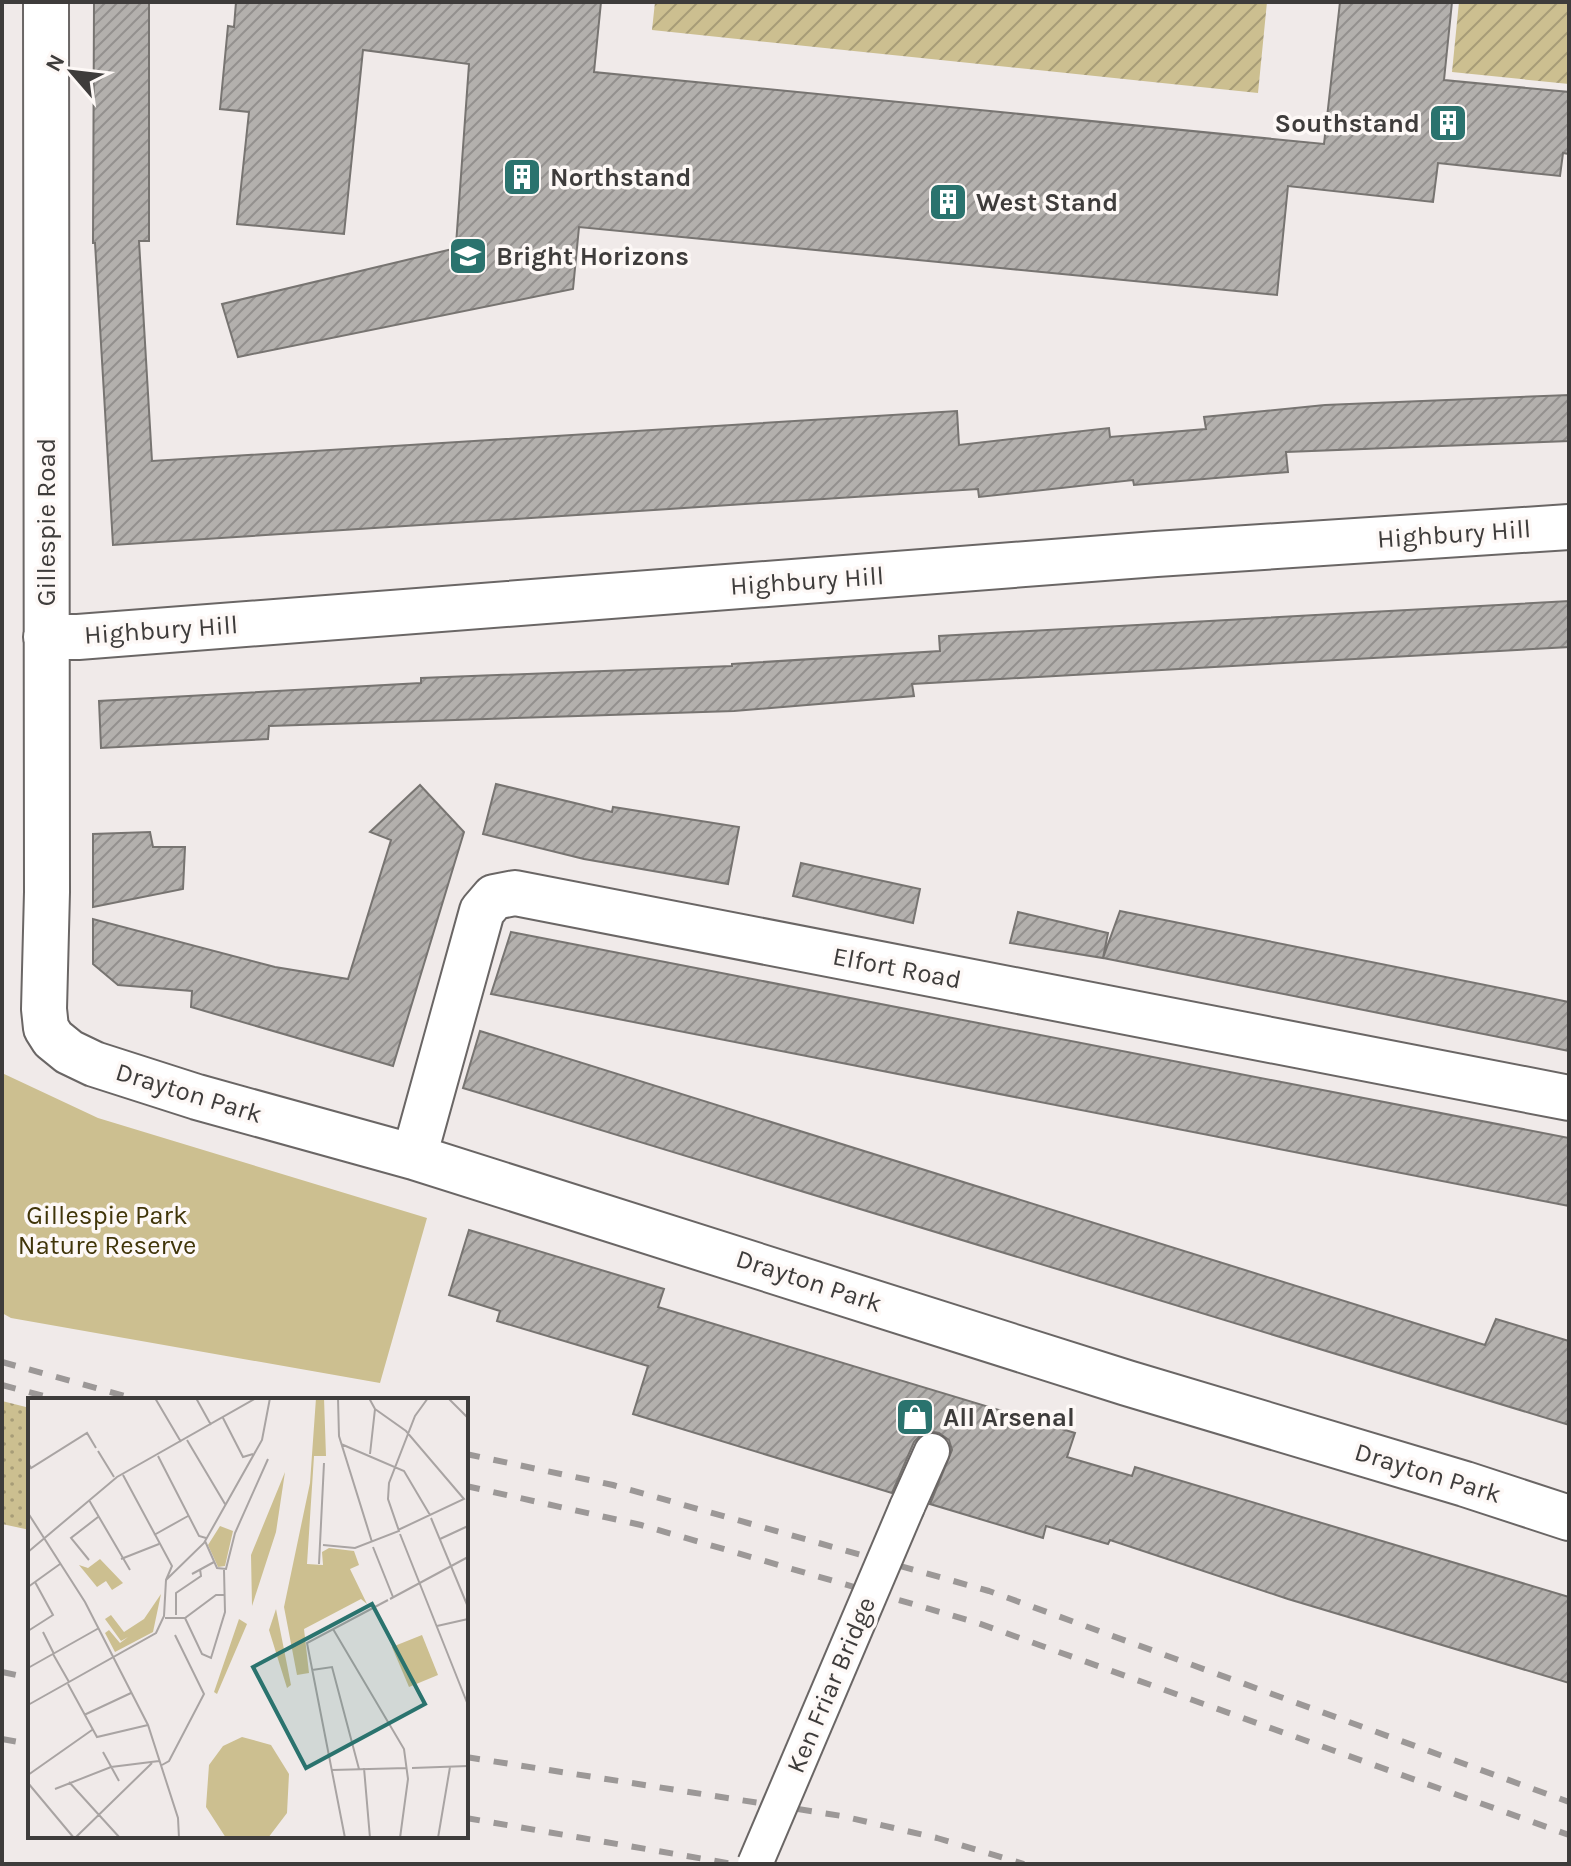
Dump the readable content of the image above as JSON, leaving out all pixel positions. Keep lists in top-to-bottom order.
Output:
{
  "streets": {
    "street": [
      "Gillespie Road",
      "Highbury Hill",
      "Elfort Road",
      "Drayton Park",
      "Ken Friar Bridge"
    ]
  },
  "crossings": [
    ["Gillespie Road", "Highbury Hill"],
    ["Gillespie Road", "Drayton Park"],
    ["Elfort Road", "Drayton Park"]
  ],
  "parks": ["Gillespie Park Nature Reserve"],
  "places": {
    "building": ["Southstand", "Northstand", "West Stand"],
    "school or university": ["Bright Horizons"],
    "shop": ["All Arsenal"]
  },
  "north": "top left"
}
